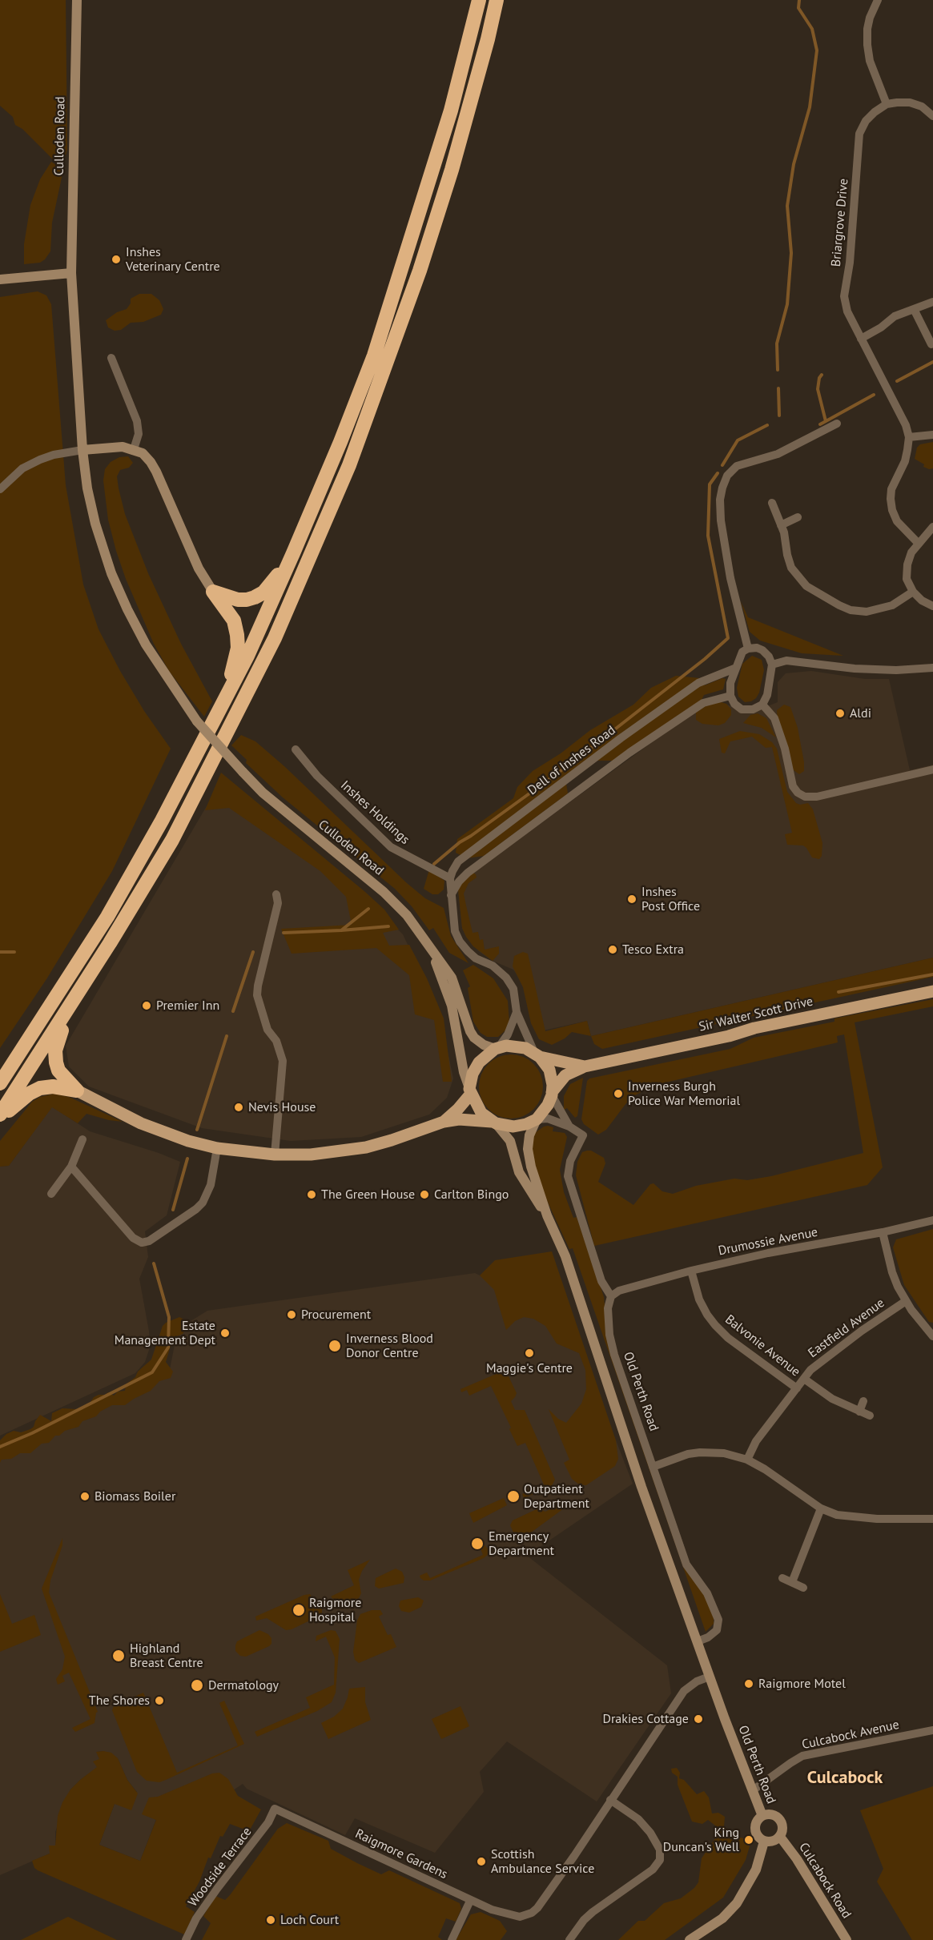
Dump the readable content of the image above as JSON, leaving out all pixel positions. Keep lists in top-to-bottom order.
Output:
{
  "streets": {
    "main road": [
      "Culloden Road",
      "Sir Walter Scott Drive",
      "Old Perth Road",
      "Culcabock Road"
    ],
    "street": [
      "Briargrove Drive",
      "Dell of Inshes Road",
      "Inshes Holdings",
      "Drumossie Avenue",
      "Eastfield Avenue",
      "Balvonie Avenue",
      "Culcabock Avenue",
      "Raigmore Gardens",
      "Woodside Terrace"
    ]
  },
  "crossings": [
    ["Culloden Road", "Sir Walter Scott Drive"],
    ["Culloden Road", "Old Perth Road"],
    ["Dell of Inshes Road", "Inshes Holdings"],
    ["Sir Walter Scott Drive", "Old Perth Road"],
    ["Drumossie Avenue", "Balvonie Avenue"],
    ["Drumossie Avenue", "Old Perth Road"],
    ["Eastfield Avenue", "Balvonie Avenue"],
    ["Old Perth Road", "Culcabock Avenue"],
    ["Old Perth Road", "Culcabock Road"],
    ["Raigmore Gardens", "Woodside Terrace"]
  ],
  "districts": ["Culcabock"],
  "places": [
    "Inshes Veterinary Centre",
    "Aldi",
    "Inshes Post Office",
    "Tesco Extra",
    "Premier Inn",
    "Inverness Burgh Police War Memorial",
    "Nevis House",
    "The Green House",
    "Carlton Bingo",
    "Procurement",
    "Estate Management Dept",
    "Inverness Blood Donor Centre",
    "Maggie's Centre",
    "Biomass Boiler",
    "Outpatient Department",
    "Emergency Department",
    "Raigmore Hospital",
    "Highland Breast Centre",
    "Raigmore Motel",
    "Dermatology",
    "The Shores",
    "Drakies Cottage",
    "King Duncan's Well",
    "Scottish Ambulance Service",
    "Loch Court"
  ]
}
